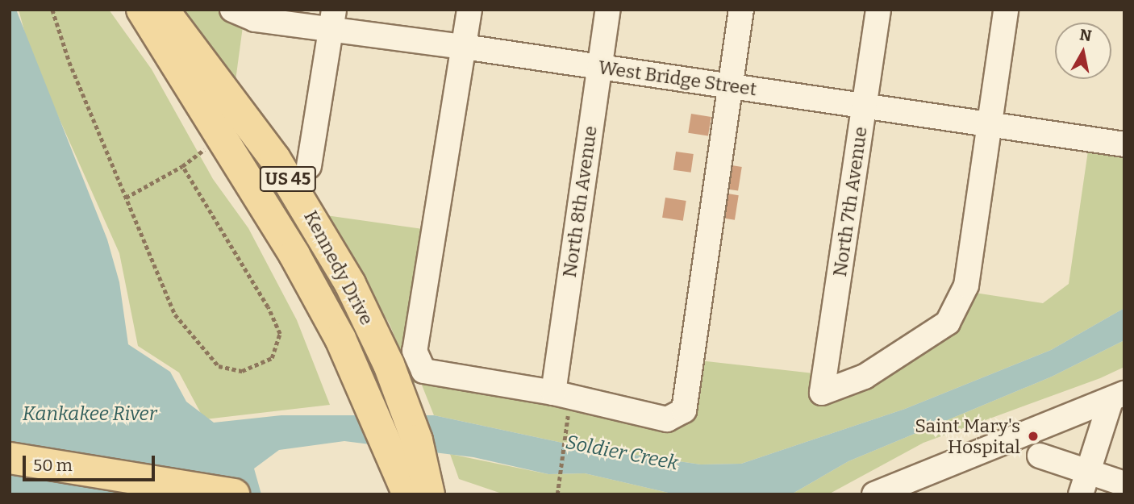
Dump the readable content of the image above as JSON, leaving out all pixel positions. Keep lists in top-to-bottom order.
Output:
{
  "streets": {
    "main road": ["US 45", "Kennedy Drive"],
    "street": ["West Bridge Street", "North 8th Avenue", "North 7th Avenue"]
  },
  "crossings": [
    ["West Bridge Street", "North 8th Avenue"],
    ["West Bridge Street", "North 7th Avenue"]
  ],
  "water": ["Kankakee River", "Soldier Creek"],
  "places": ["Saint Mary's Hospital"],
  "scale_bar": "50 m",
  "north": "top"
}
